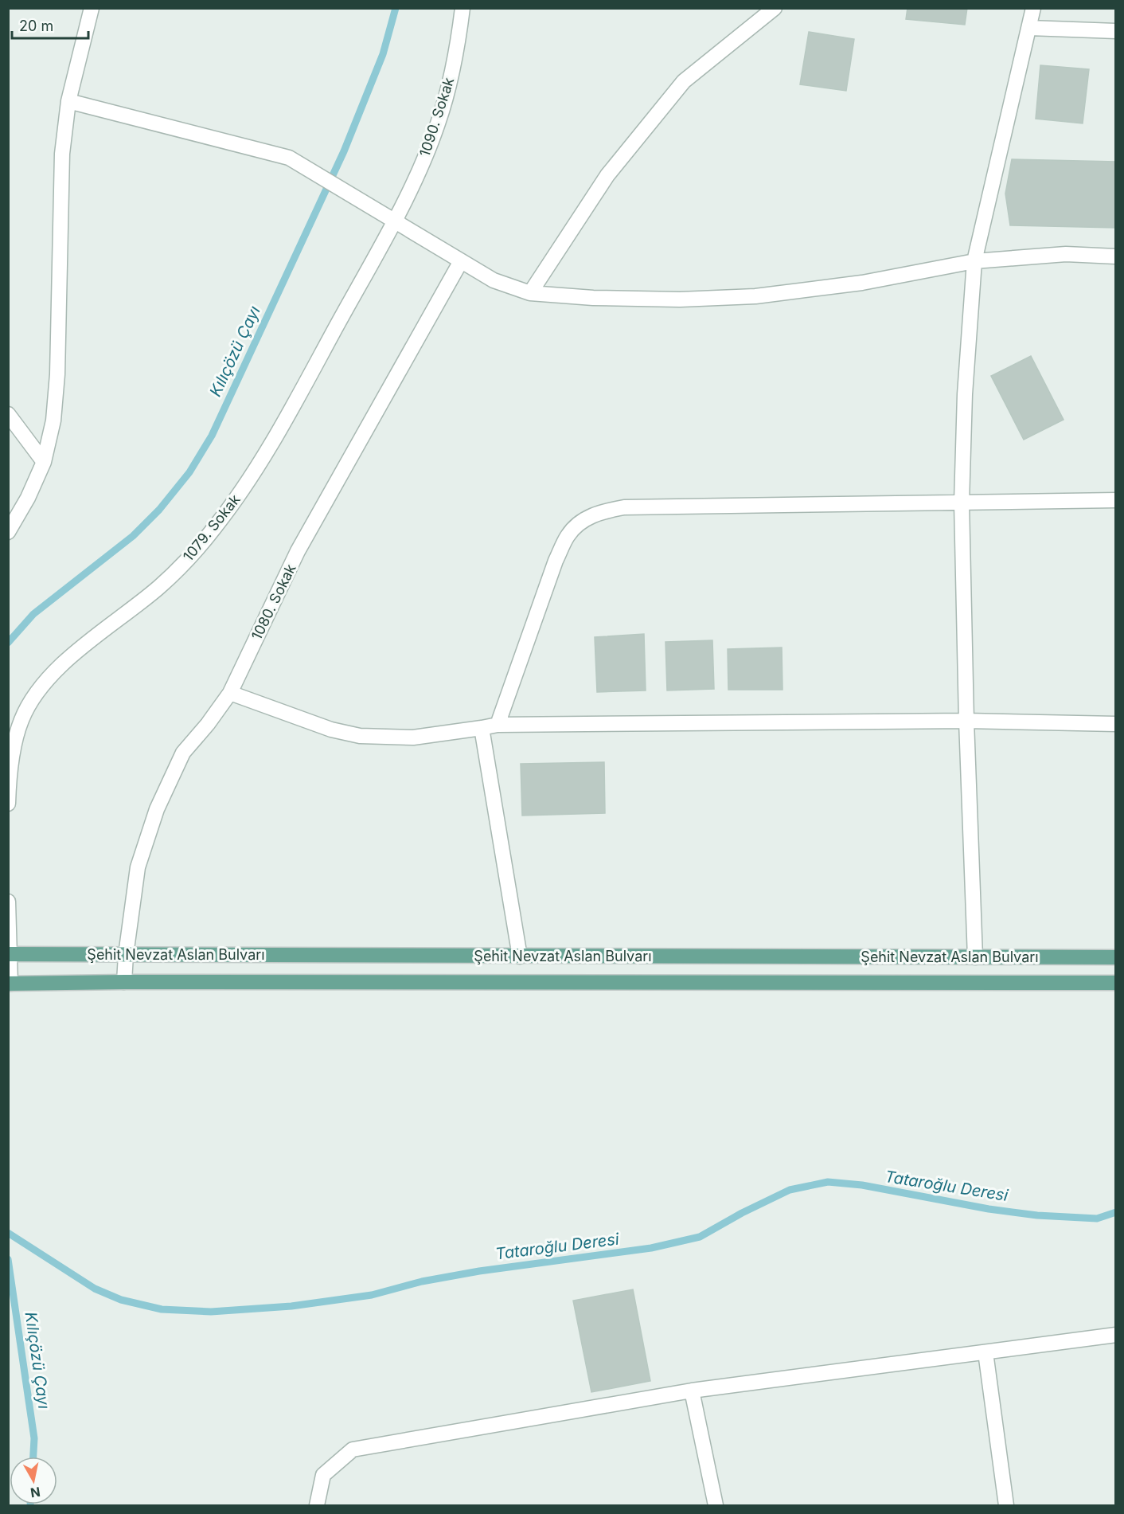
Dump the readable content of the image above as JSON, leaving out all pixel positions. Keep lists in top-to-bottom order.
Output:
{
  "streets": {
    "main road": ["Şehit Nevzat Aslan Bulvarı"],
    "street": ["1090. Sokak", "1079. Sokak", "1080. Sokak"]
  },
  "crossings": [
    ["1090. Sokak", "1079. Sokak"],
    ["1080. Sokak", "Şehit Nevzat Aslan Bulvarı"]
  ],
  "water": ["Kılıçözü Çayı", "Tataroğlu Deresi"],
  "scale_bar": "20 m",
  "north": "bottom"
}
